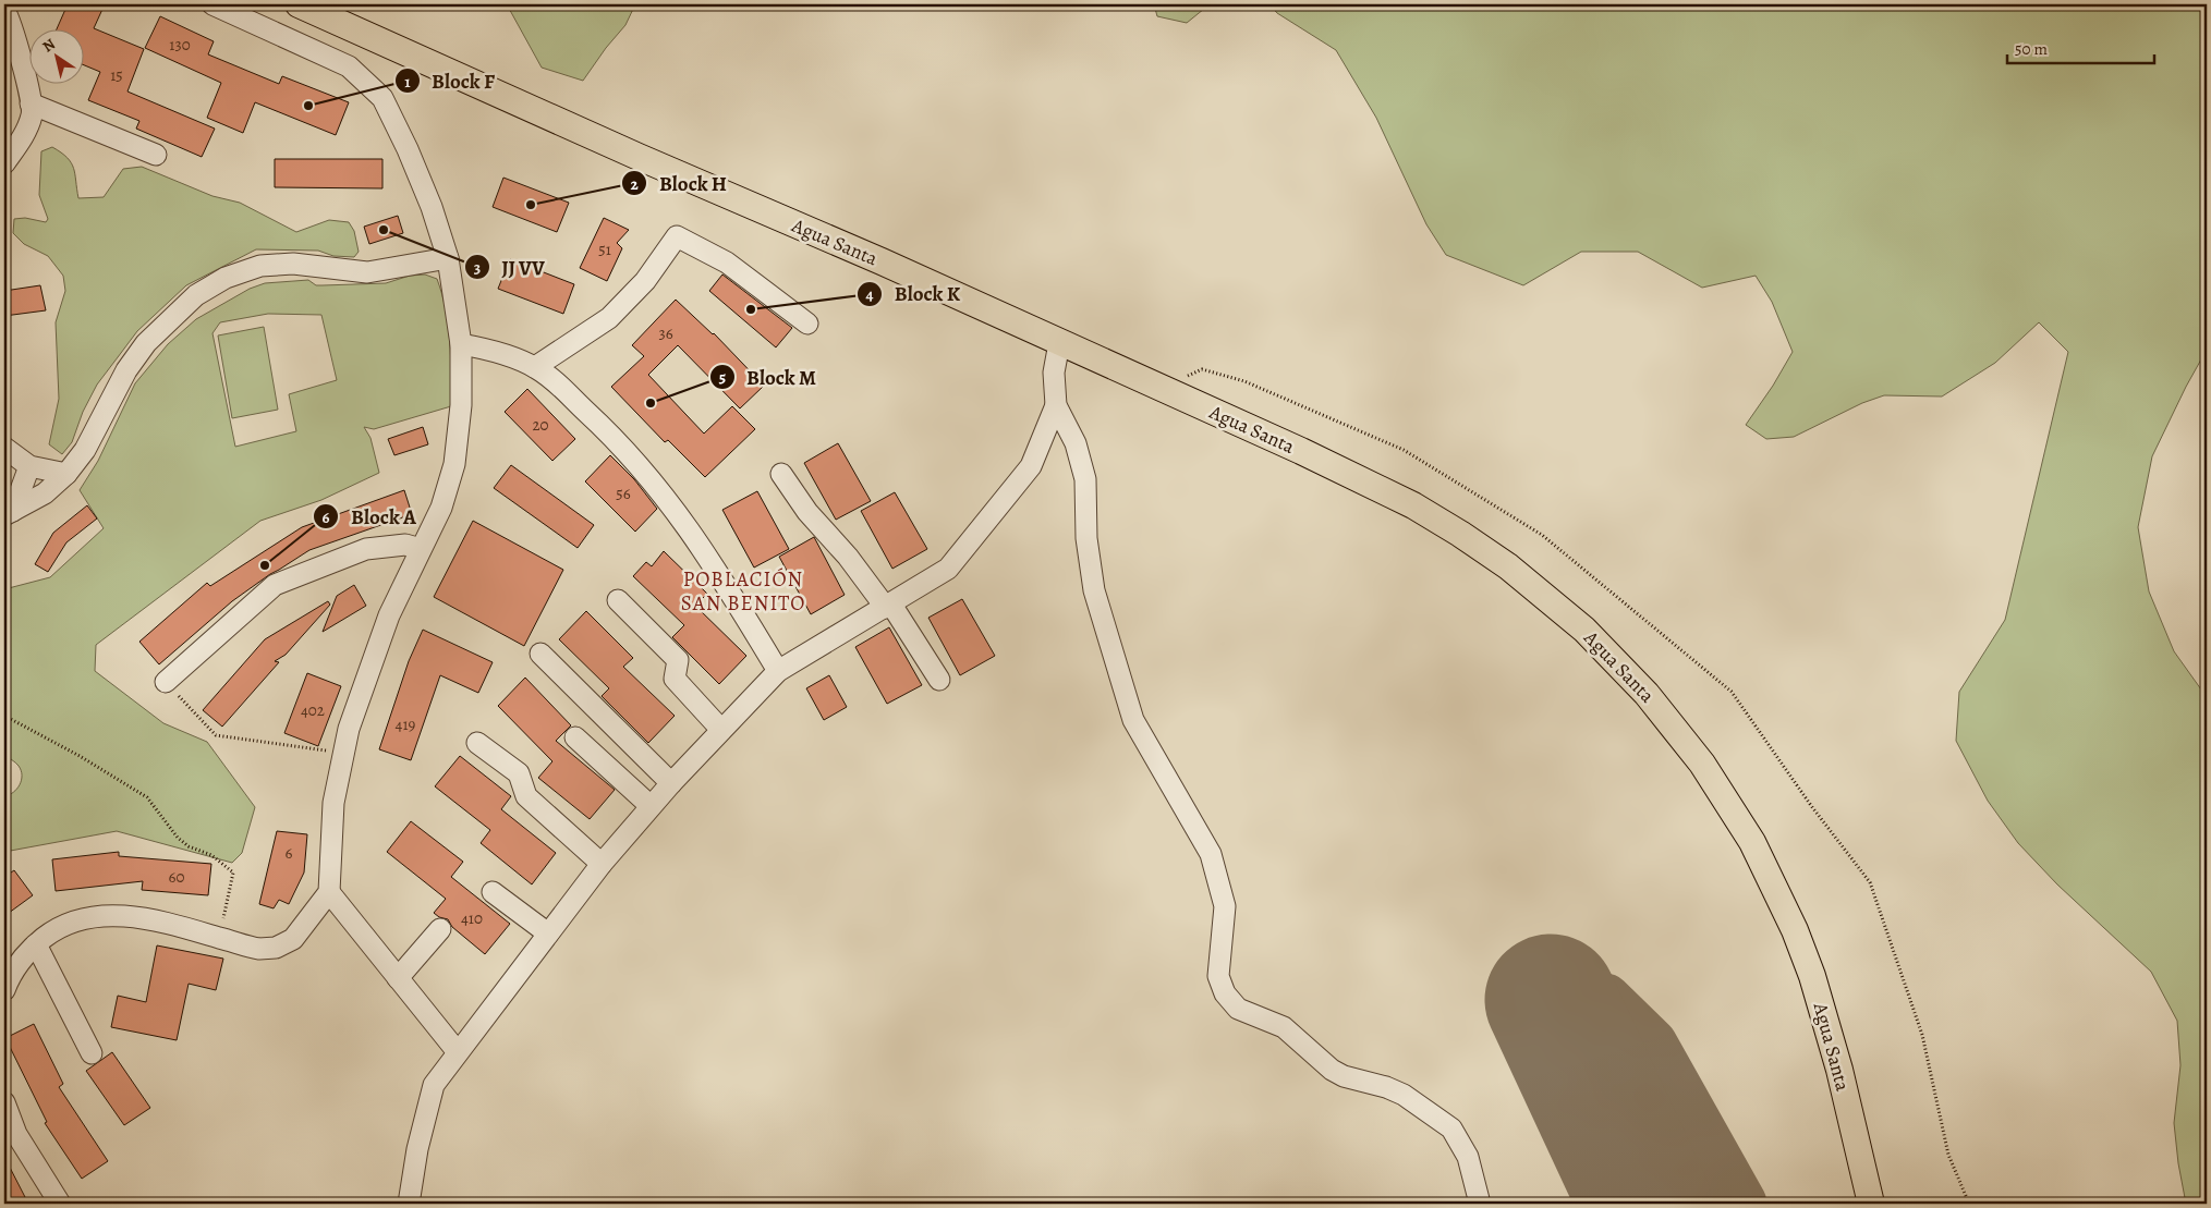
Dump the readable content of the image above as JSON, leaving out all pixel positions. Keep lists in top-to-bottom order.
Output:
{
  "streets": {
    "main road": ["Agua Santa"]
  },
  "districts": ["POBLACIÓN SAN BENITO"],
  "places": [
    "Block F",
    "Block H",
    "JJ VV",
    "Block K",
    "Block M",
    "Block A"
  ],
  "house_numbers": [
    "130",
    "15",
    "51",
    "36",
    "20",
    "56",
    "402",
    "419",
    "6",
    "60",
    "410"
  ],
  "scale_bar": "50 m",
  "north": "top left"
}
